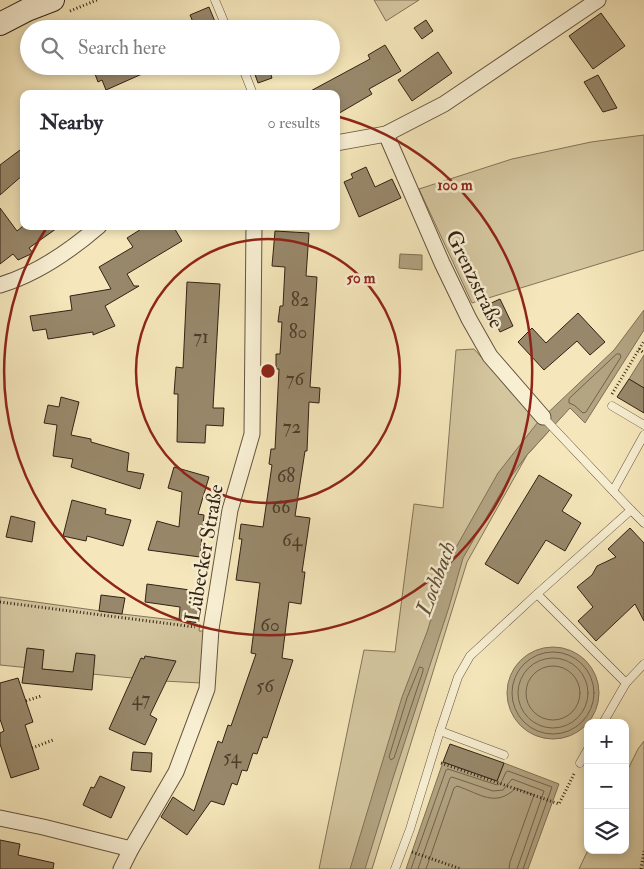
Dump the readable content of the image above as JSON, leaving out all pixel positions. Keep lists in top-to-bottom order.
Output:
{
  "streets": {
    "street": ["Grenzstraße", "Lübecker Straße"]
  },
  "water": ["Lochbach"],
  "house_numbers": [
    "82",
    "80",
    "71",
    "76",
    "72",
    "68",
    "66",
    "64",
    "60",
    "56",
    "47",
    "54"
  ],
  "page": {
    "search": "Search here",
    "heading": ["Nearby", "0 results"],
    "map_buttons": ["+", "−"]
  },
  "rings": ["100 m", "50 m"]
}
